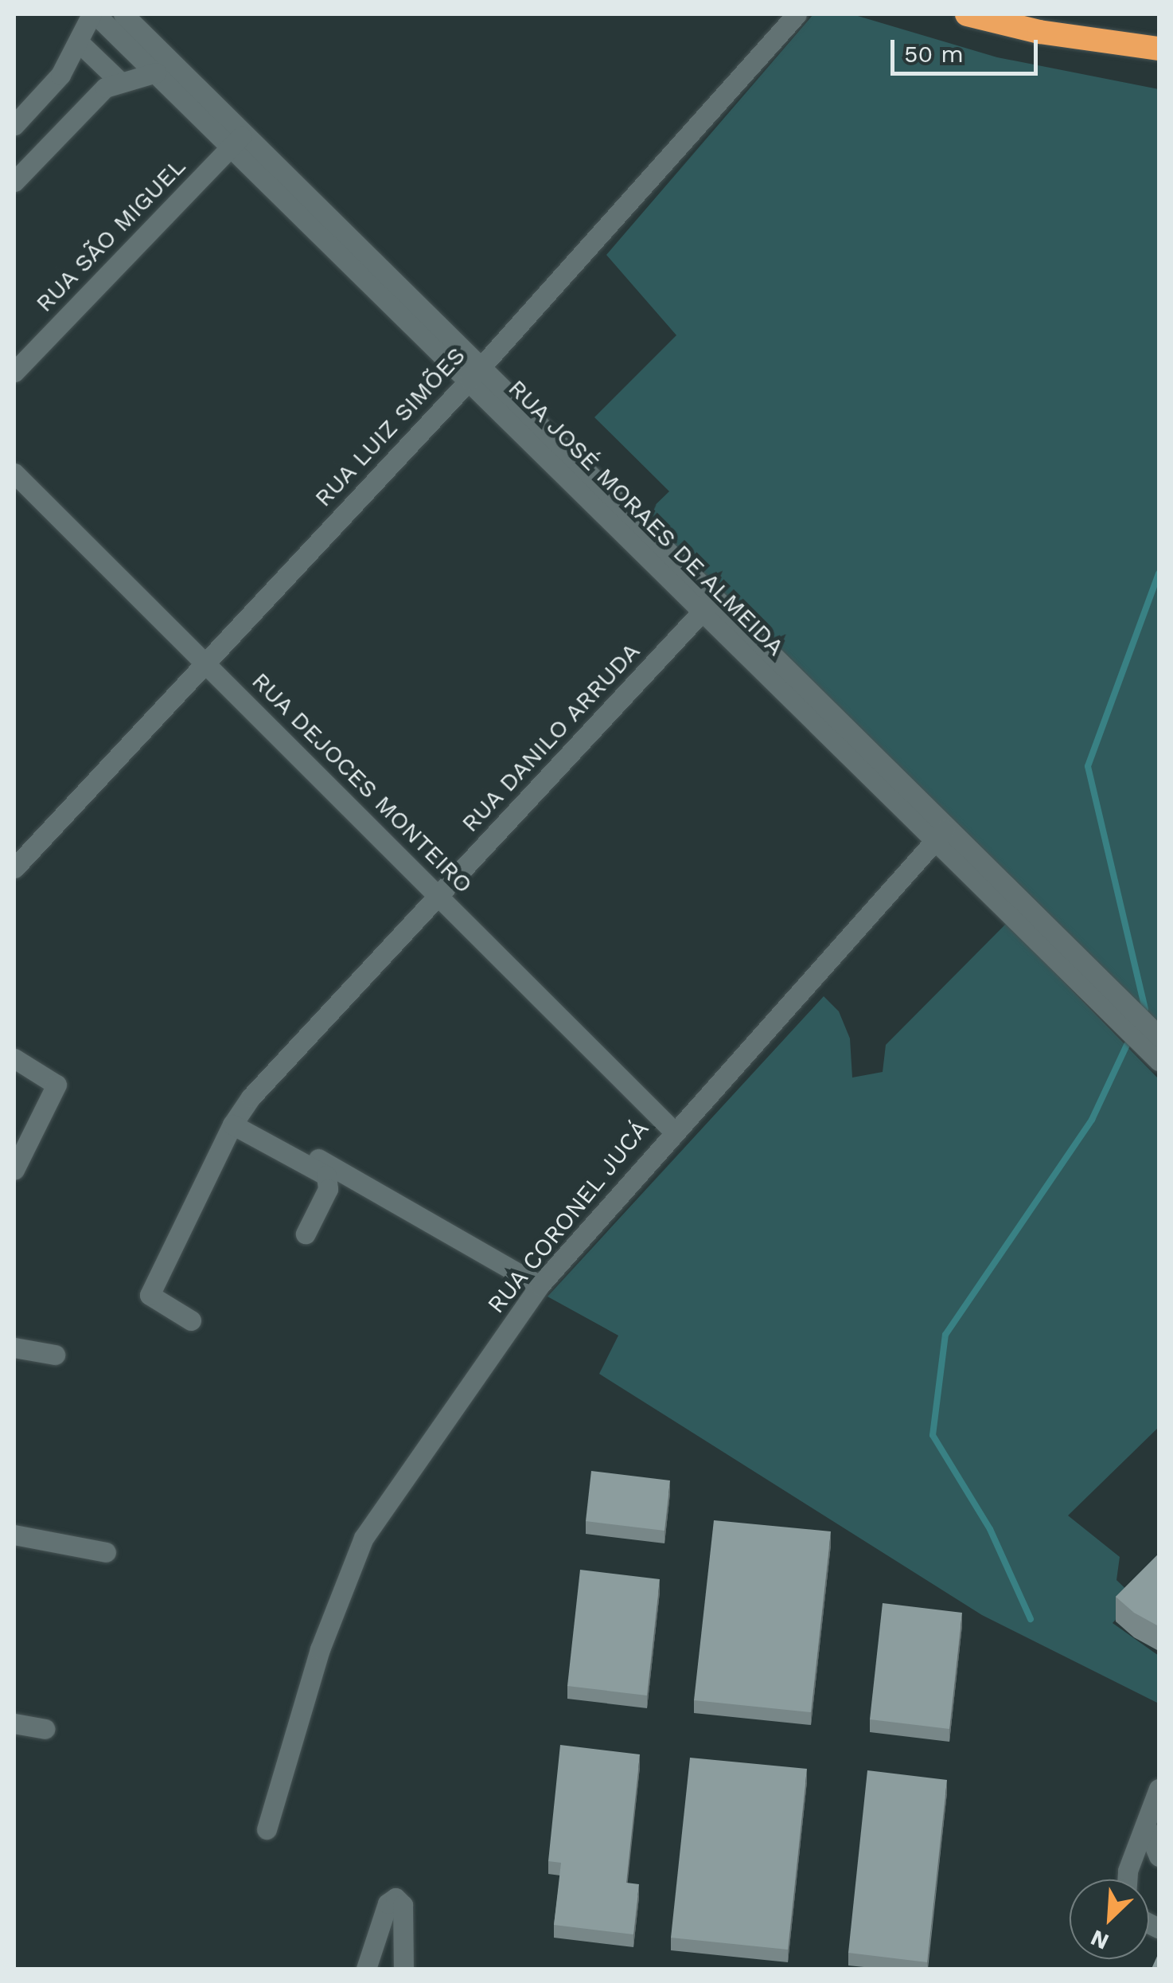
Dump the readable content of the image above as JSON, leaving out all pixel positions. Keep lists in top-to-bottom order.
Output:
{
  "streets": {
    "street": [
      "RUA SÃO MIGUEL",
      "RUA LUIZ SIMÕES",
      "RUA JOSÉ MORAES DE ALMEIDA",
      "RUA DANILO ARRUDA",
      "RUA DEJOCES MONTEIRO",
      "RUA CORONEL JUCÁ"
    ]
  },
  "crossings": [
    ["RUA SÃO MIGUEL", "RUA JOSÉ MORAES DE ALMEIDA"],
    ["RUA LUIZ SIMÕES", "RUA JOSÉ MORAES DE ALMEIDA"],
    ["RUA LUIZ SIMÕES", "RUA DEJOCES MONTEIRO"],
    ["RUA JOSÉ MORAES DE ALMEIDA", "RUA DANILO ARRUDA"],
    ["RUA JOSÉ MORAES DE ALMEIDA", "RUA CORONEL JUCÁ"],
    ["RUA DANILO ARRUDA", "RUA DEJOCES MONTEIRO"],
    ["RUA DEJOCES MONTEIRO", "RUA CORONEL JUCÁ"]
  ],
  "scale_bar": "50 m",
  "north": "bottom left"
}
